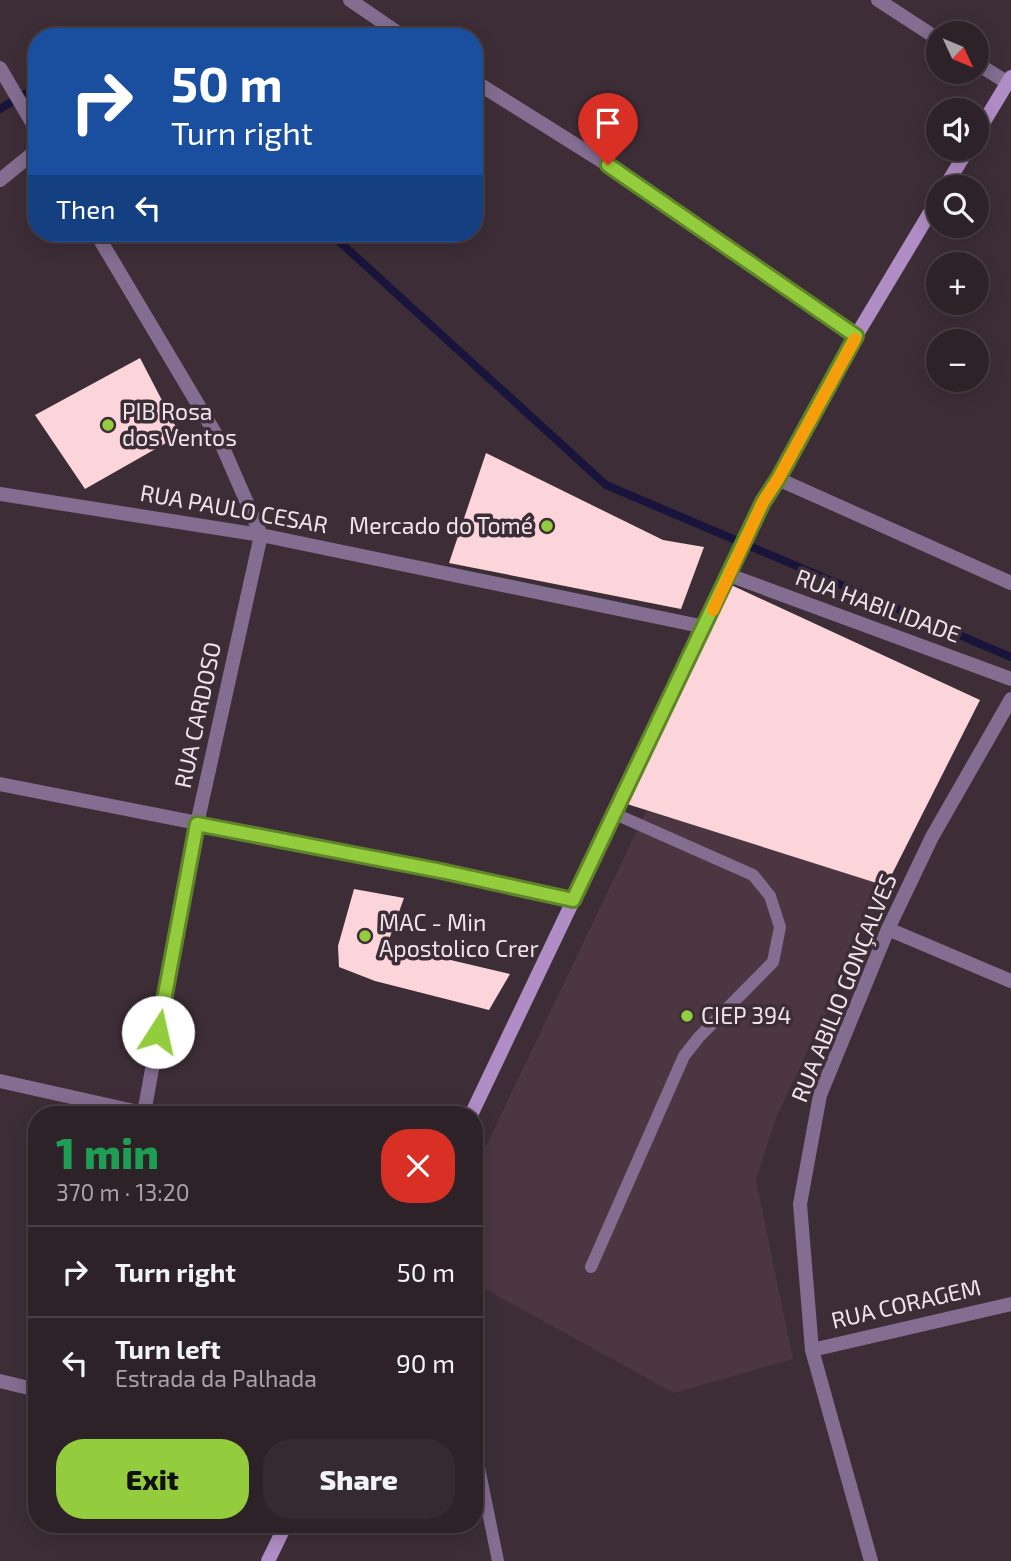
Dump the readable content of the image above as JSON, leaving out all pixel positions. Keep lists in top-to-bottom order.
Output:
{
  "streets": {
    "street": [
      "RUA PAULO CESAR",
      "RUA HABILIDADE",
      "RUA CARDOSO",
      "RUA ABILIO GONÇALVES",
      "RUA CORAGEM"
    ]
  },
  "crossings": [
    ["RUA PAULO CESAR", "RUA CARDOSO"],
    ["RUA ABILIO GONÇALVES", "RUA CORAGEM"]
  ],
  "places": [
    "PIB Rosa dos Ventos",
    "Mercado do Tomé",
    "MAC - Min Apostolico Crer",
    "CIEP 394"
  ],
  "north": "bottom right",
  "page": {
    "map_buttons": ["+", "−"],
    "turn": ["50 m", "Turn right"],
    "then": "Then",
    "heading": ["1 min", "370 m · 13:20"],
    "list": [
      {
        "name": "Turn right",
        "value": "50 m"
      },
      {
        "name": "Turn left",
        "note": "Estrada da Palhada",
        "value": "90 m"
      }
    ],
    "buttons": ["Exit", "Share"]
  }
}
